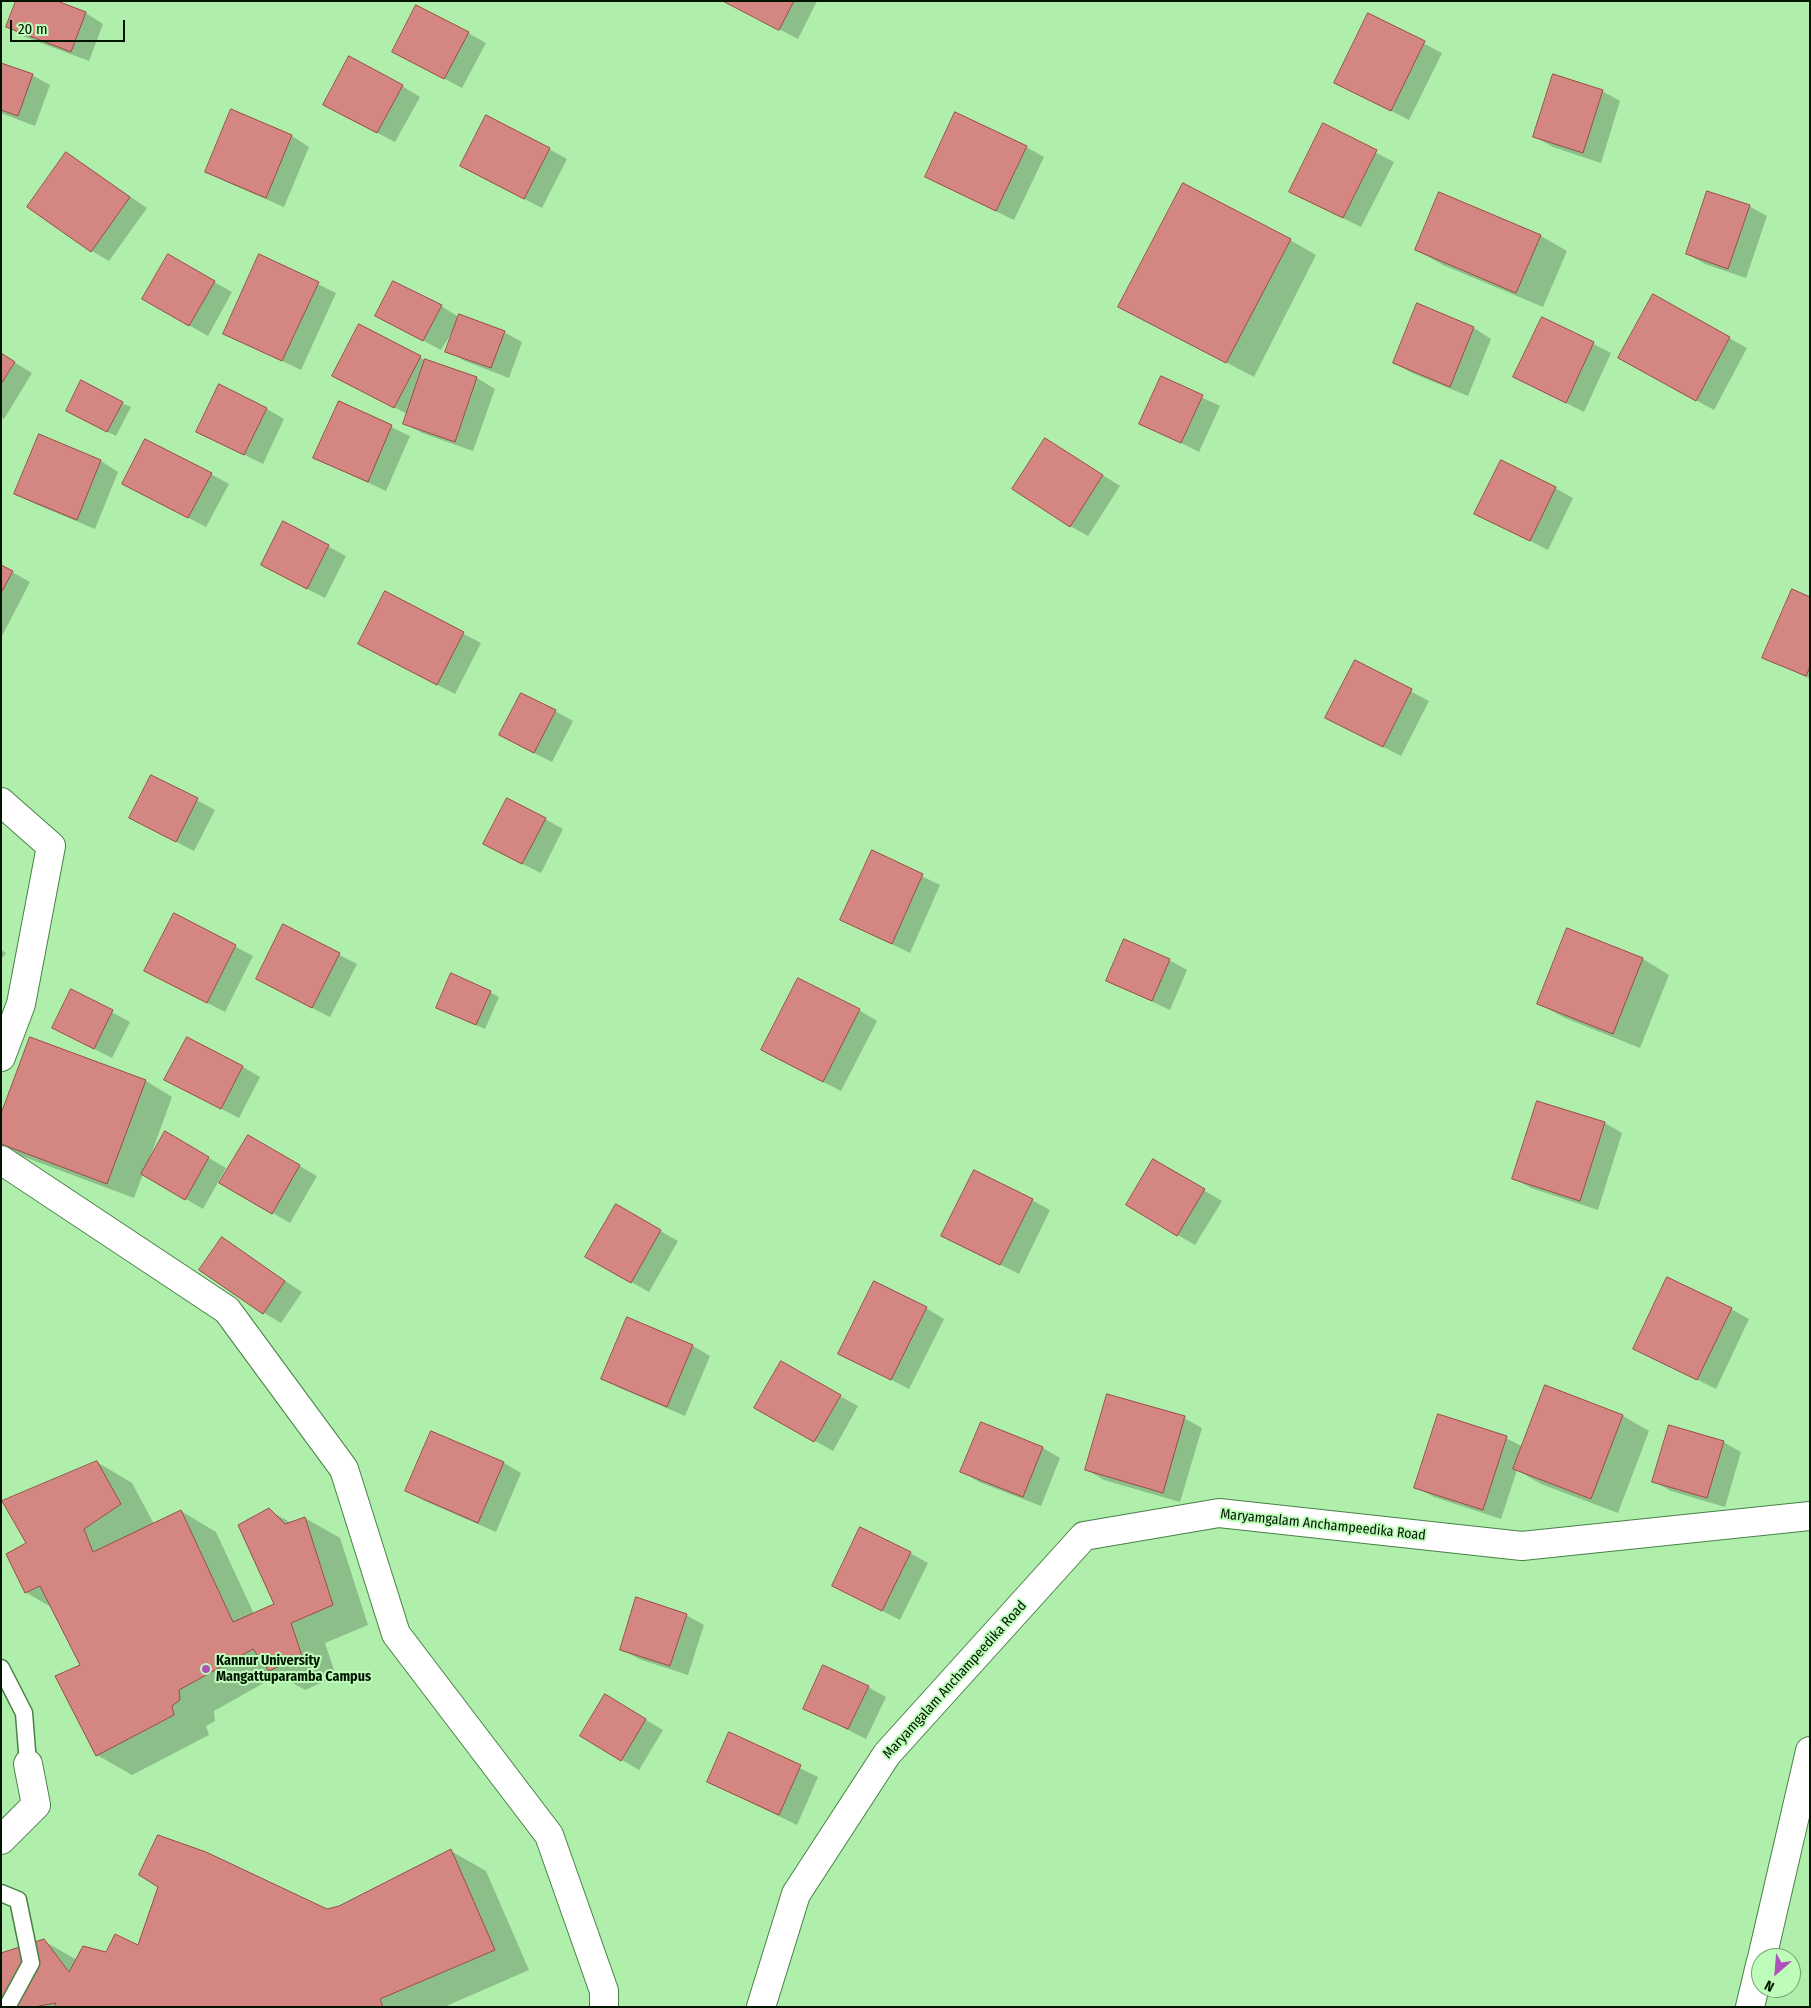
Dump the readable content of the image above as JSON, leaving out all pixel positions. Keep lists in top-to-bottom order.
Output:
{
  "streets": {
    "street": ["Maryamgalam Anchampeedika Road"]
  },
  "places": ["Kannur University Mangattuparamba Campus"],
  "scale_bar": "20 m",
  "north": "bottom left"
}
